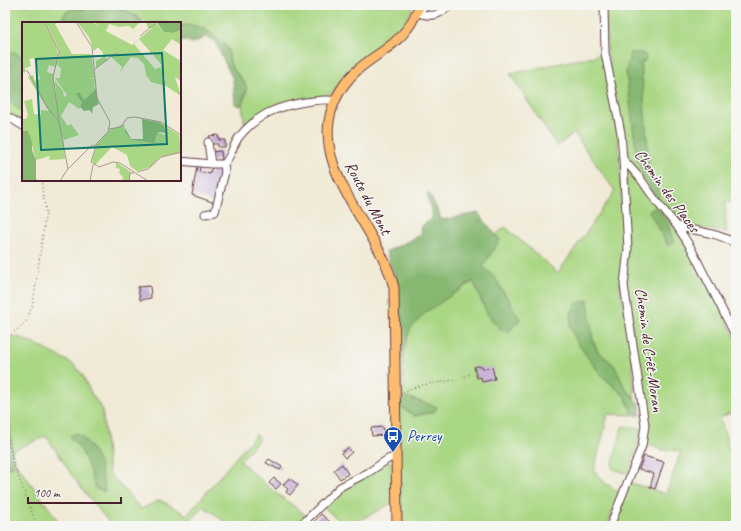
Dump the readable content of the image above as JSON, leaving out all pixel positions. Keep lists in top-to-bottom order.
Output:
{
  "streets": {
    "main road": ["Route du Mont"],
    "street": ["Chemin des Places", "Chemin de Crêt-Moran"]
  },
  "crossings": [
    ["Chemin des Places", "Chemin de Crêt-Moran"]
  ],
  "places": {
    "bus stop": ["Perrey"]
  },
  "scale_bar": "100 m"
}
